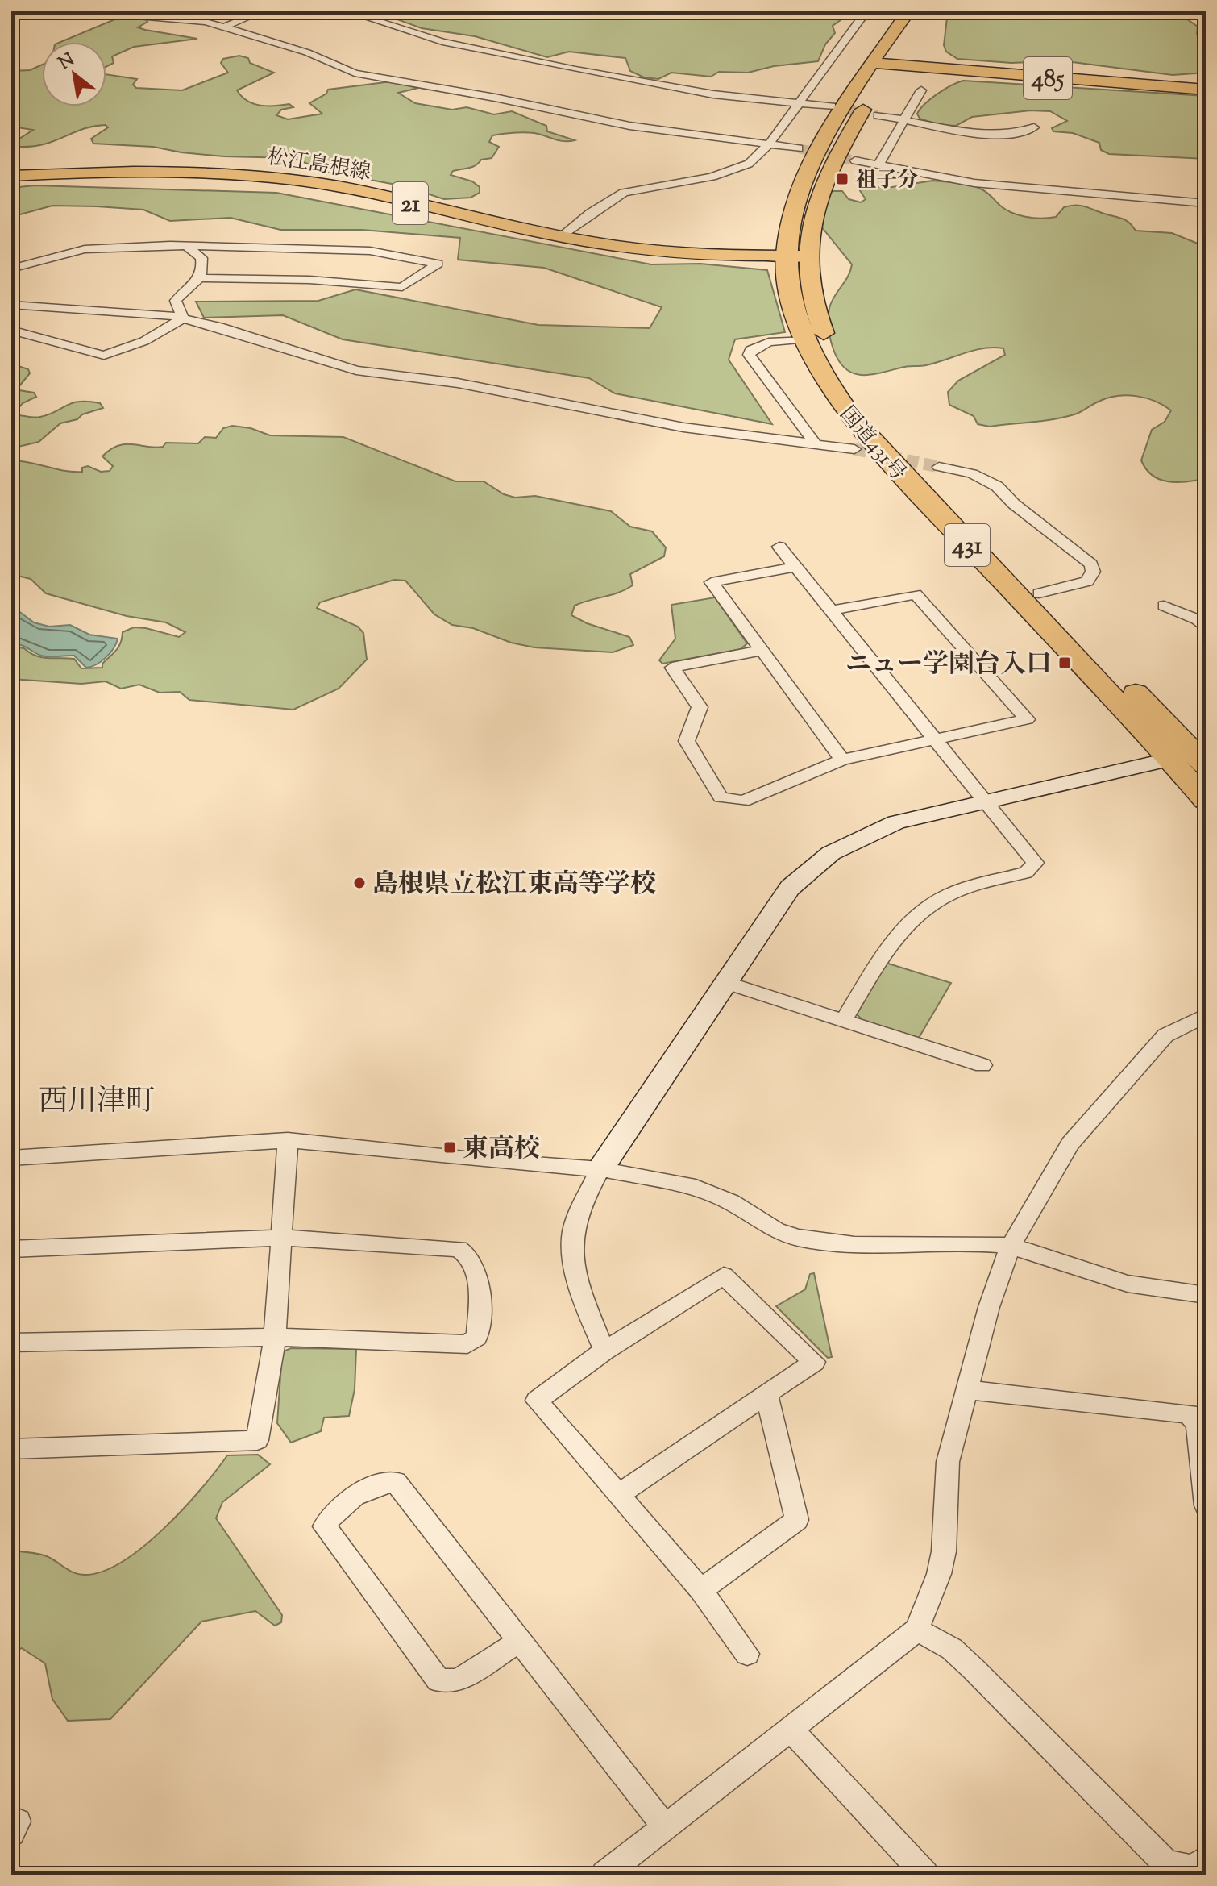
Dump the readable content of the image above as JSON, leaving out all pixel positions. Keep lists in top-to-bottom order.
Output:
{
  "streets": {
    "highway": ["485", "国道431号", "431"],
    "main road": ["松江島根線", "21"]
  },
  "crossings": [
    ["485", "国道431号"],
    ["松江島根線", "国道431号"]
  ],
  "districts": ["西川津町"],
  "places": {
    "transit": ["祖子分", "ニュー学園台入口", "東高校"],
    "other": ["島根県立松江東高等学校"]
  },
  "north": "top left"
}
